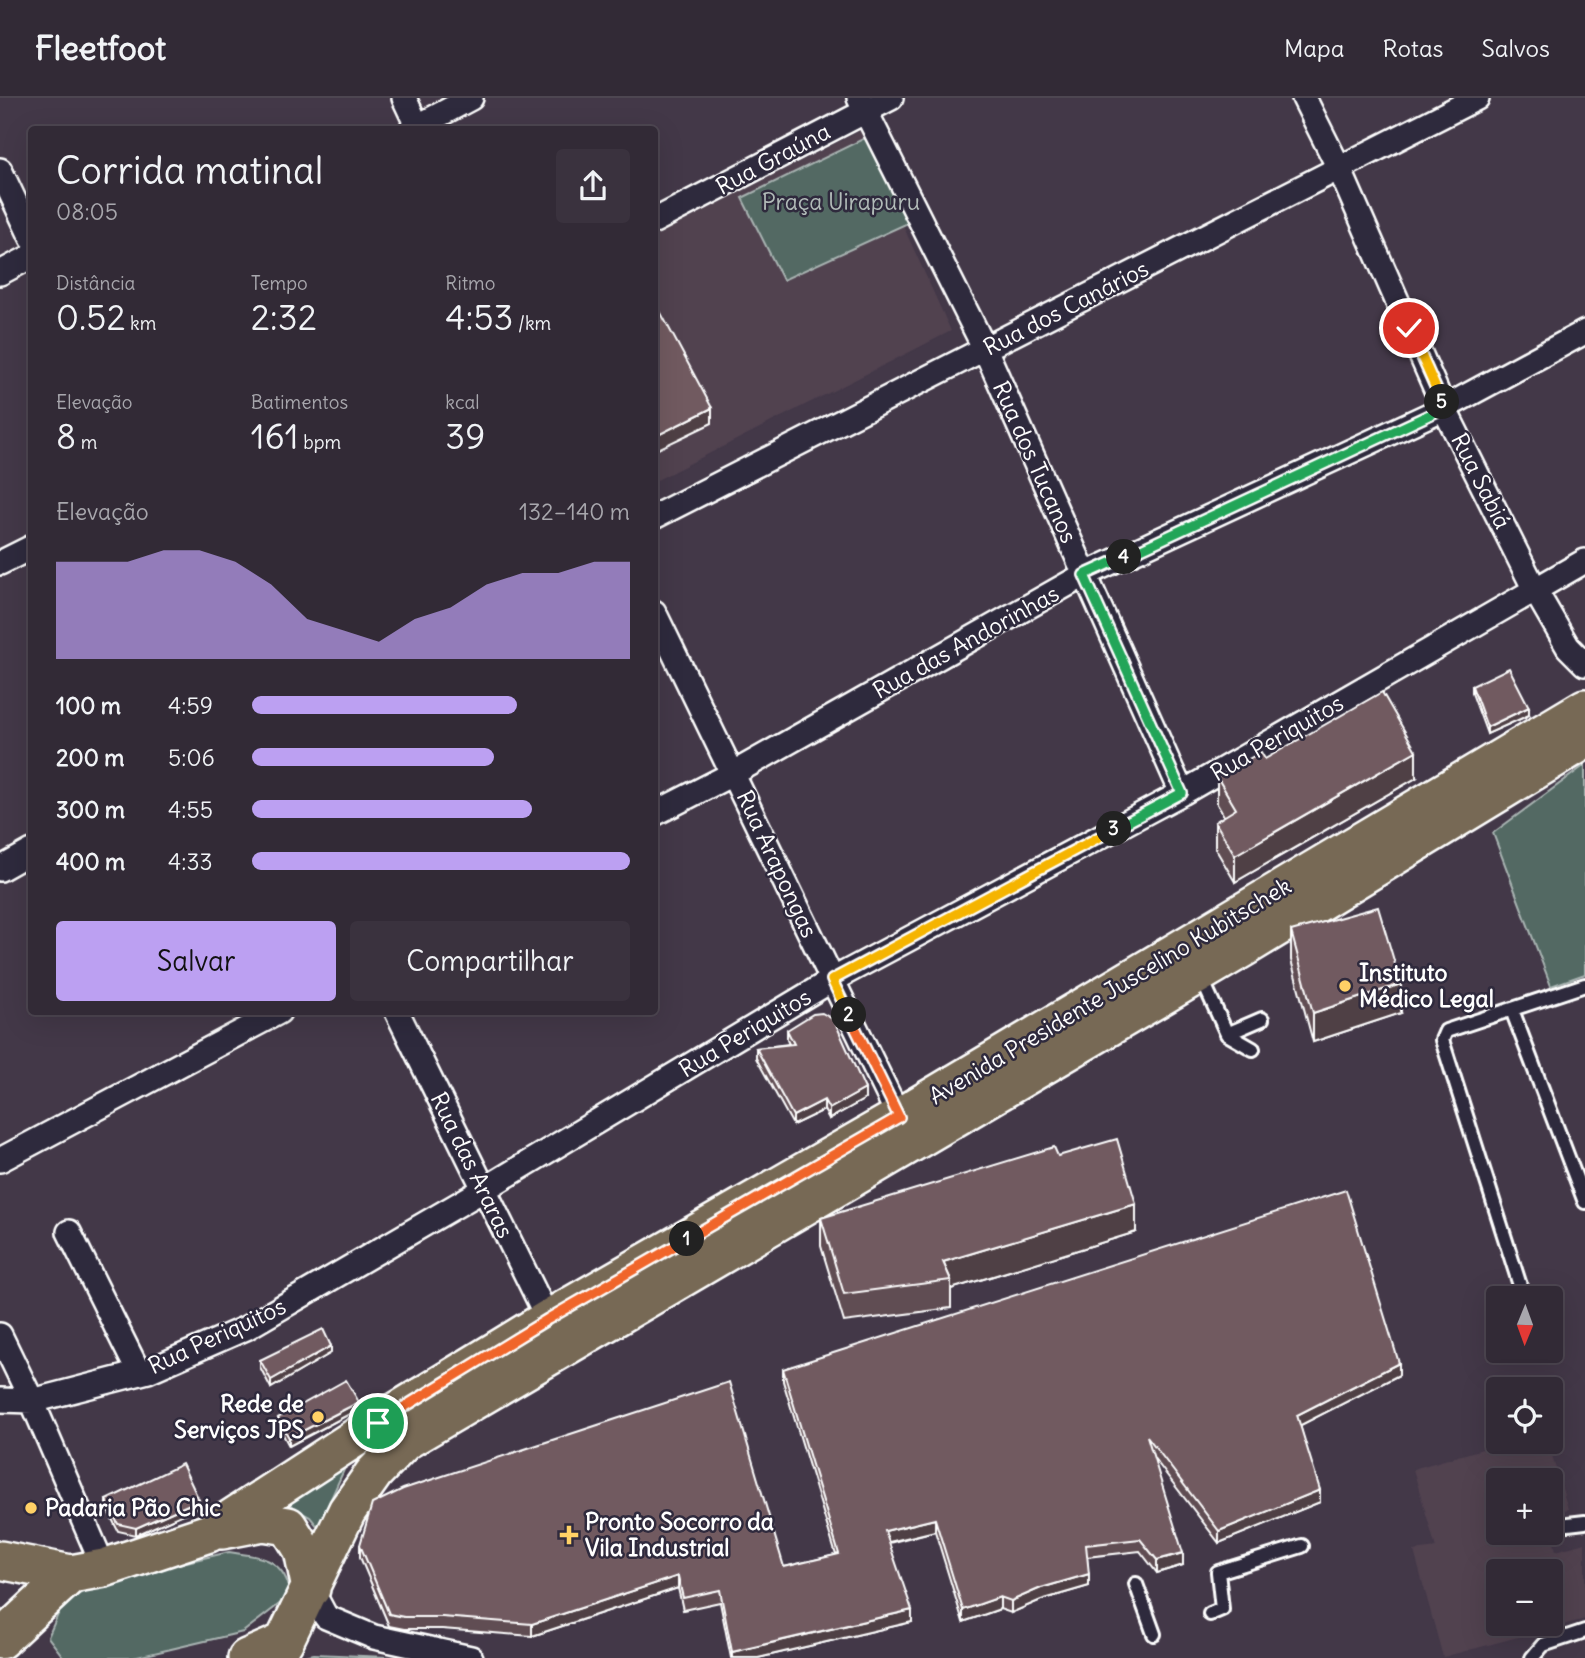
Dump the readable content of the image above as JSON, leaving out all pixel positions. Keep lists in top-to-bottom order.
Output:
{
  "streets": {
    "main road": ["Avenida Presidente Juscelino Kubitschek"],
    "street": [
      "Rua Graúna",
      "Rua dos Canários",
      "Rua dos Tucanos",
      "Rua Sabiá",
      "Rua das Andorinhas",
      "Rua Periquitos",
      "Rua Arapongas",
      "Rua das Araras"
    ]
  },
  "crossings": [
    ["Rua Graúna", "Rua dos Tucanos"],
    ["Rua dos Canários", "Rua dos Tucanos"],
    ["Rua dos Canários", "Rua Sabiá"],
    ["Rua dos Tucanos", "Rua das Andorinhas"],
    ["Rua dos Tucanos", "Rua Periquitos"],
    ["Rua Sabiá", "Rua das Andorinhas"],
    ["Rua Sabiá", "Rua Periquitos"],
    ["Rua das Andorinhas", "Rua Arapongas"],
    ["Rua Periquitos", "Rua Arapongas"],
    ["Rua Periquitos", "Rua das Araras"],
    ["Rua Arapongas", "Avenida Presidente Juscelino Kubitschek"],
    ["Avenida Presidente Juscelino Kubitschek", "Rua das Araras"]
  ],
  "parks": ["Praça Uirapuru"],
  "places": {
    "other": ["Instituto Médico Legal", "Rede de Serviços JPS", "Padaria Pão Chic"],
    "health": ["Pronto Socorro da Vila Industrial"]
  },
  "north": "bottom",
  "page": {
    "header": "Fleetfoot",
    "nav": ["Mapa", "Rotas", "Salvos"],
    "heading": ["Corrida matinal", "08:05"],
    "stats": [
      ["Distância", "0.52 km"],
      ["Tempo", "2:32"],
      ["Ritmo", "4:53 /km"],
      ["Elevação", "8 m"],
      ["Batimentos", "161 bpm"],
      ["kcal", "39"]
    ],
    "pins": [
      "5",
      "4",
      "3",
      "2",
      "1"
    ],
    "chart": ["Elevação", "132–140 m"],
    "list": [
      {
        "name": "100 m",
        "note": "4:59"
      },
      {
        "name": "200 m",
        "note": "5:06"
      },
      {
        "name": "300 m",
        "note": "4:55"
      },
      {
        "name": "400 m",
        "note": "4:33"
      }
    ],
    "buttons": ["Salvar", "Compartilhar"],
    "map_buttons": ["+", "−"]
  }
}
